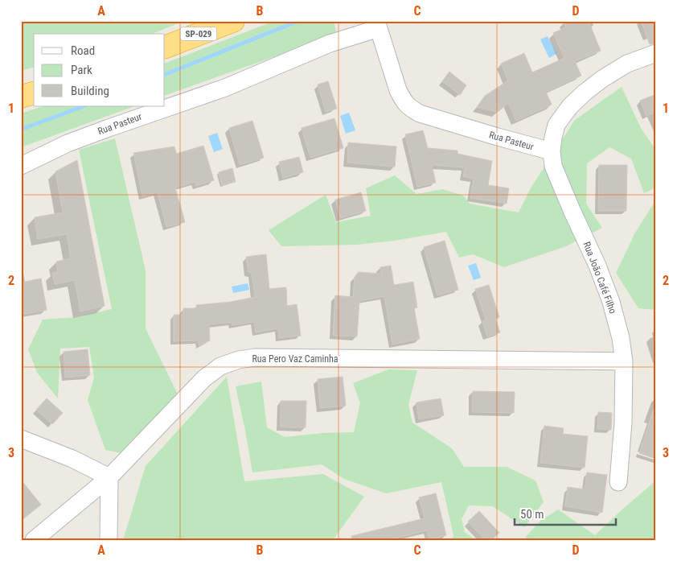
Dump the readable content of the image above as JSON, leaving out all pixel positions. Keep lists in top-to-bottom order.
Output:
{
  "streets": {
    "highway": ["SP-029"],
    "street": ["Rua Pasteur", "Rua João Café Filho", "Rua Pero Vaz Caminha"]
  },
  "crossings": [
    ["Rua Pasteur", "Rua João Café Filho"],
    ["Rua João Café Filho", "Rua Pero Vaz Caminha"]
  ],
  "legend": ["Road", "Park", "Building"],
  "scale_bar": "50 m",
  "grid": {
    "columns": [
      "A",
      "B",
      "C",
      "D"
    ],
    "rows": ["1", "2", "3"]
  }
}
